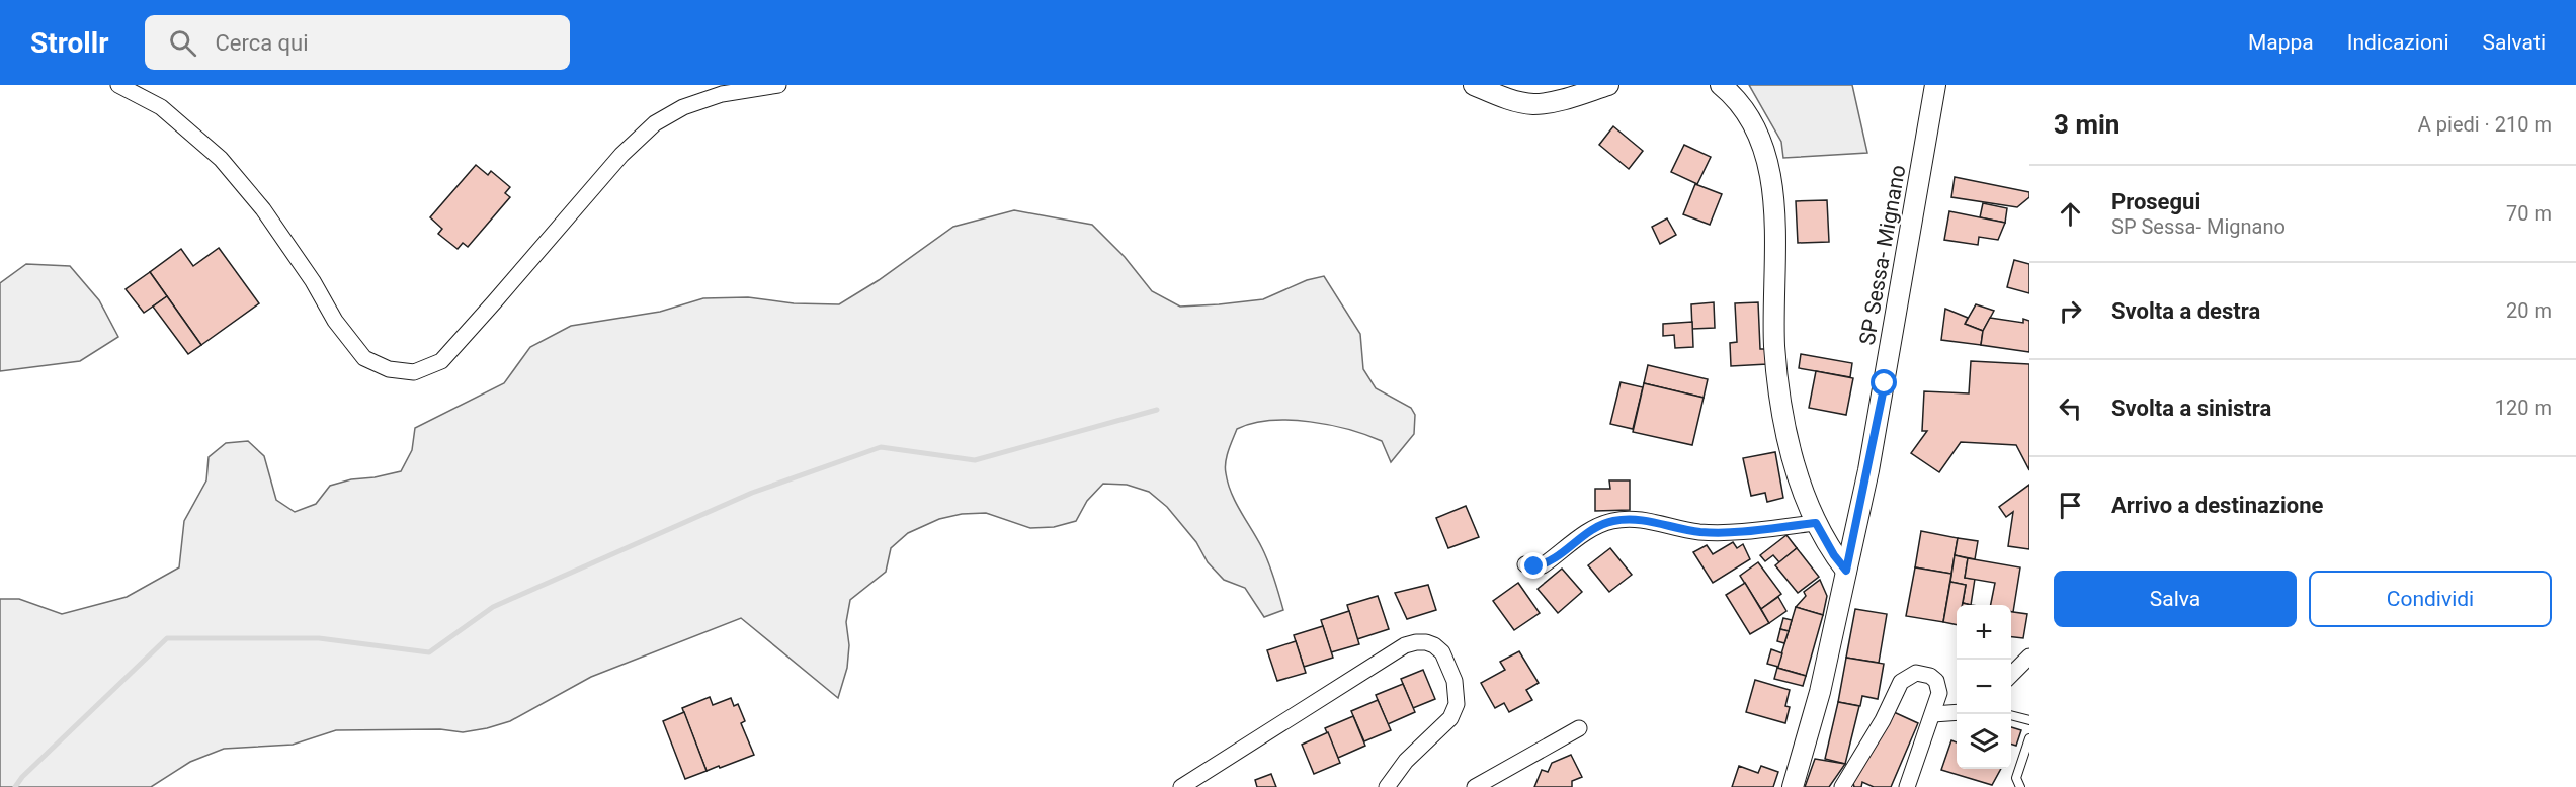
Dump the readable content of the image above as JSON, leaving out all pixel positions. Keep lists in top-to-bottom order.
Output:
{
  "streets": {
    "street": ["SP Sessa- Mignano"]
  },
  "page": {
    "header": "Strollr",
    "search": "Cerca qui",
    "nav": ["Mappa", "Indicazioni", "Salvati"],
    "heading": ["3 min", "A piedi · 210 m"],
    "list": [
      ["Prosegui", "SP Sessa- Mignano", "70 m"],
      ["Svolta a destra", "20 m"],
      ["Svolta a sinistra", "120 m"],
      "Arrivo a destinazione"
    ],
    "buttons": ["Salva", "Condividi"],
    "map_buttons": ["+", "−"]
  }
}
